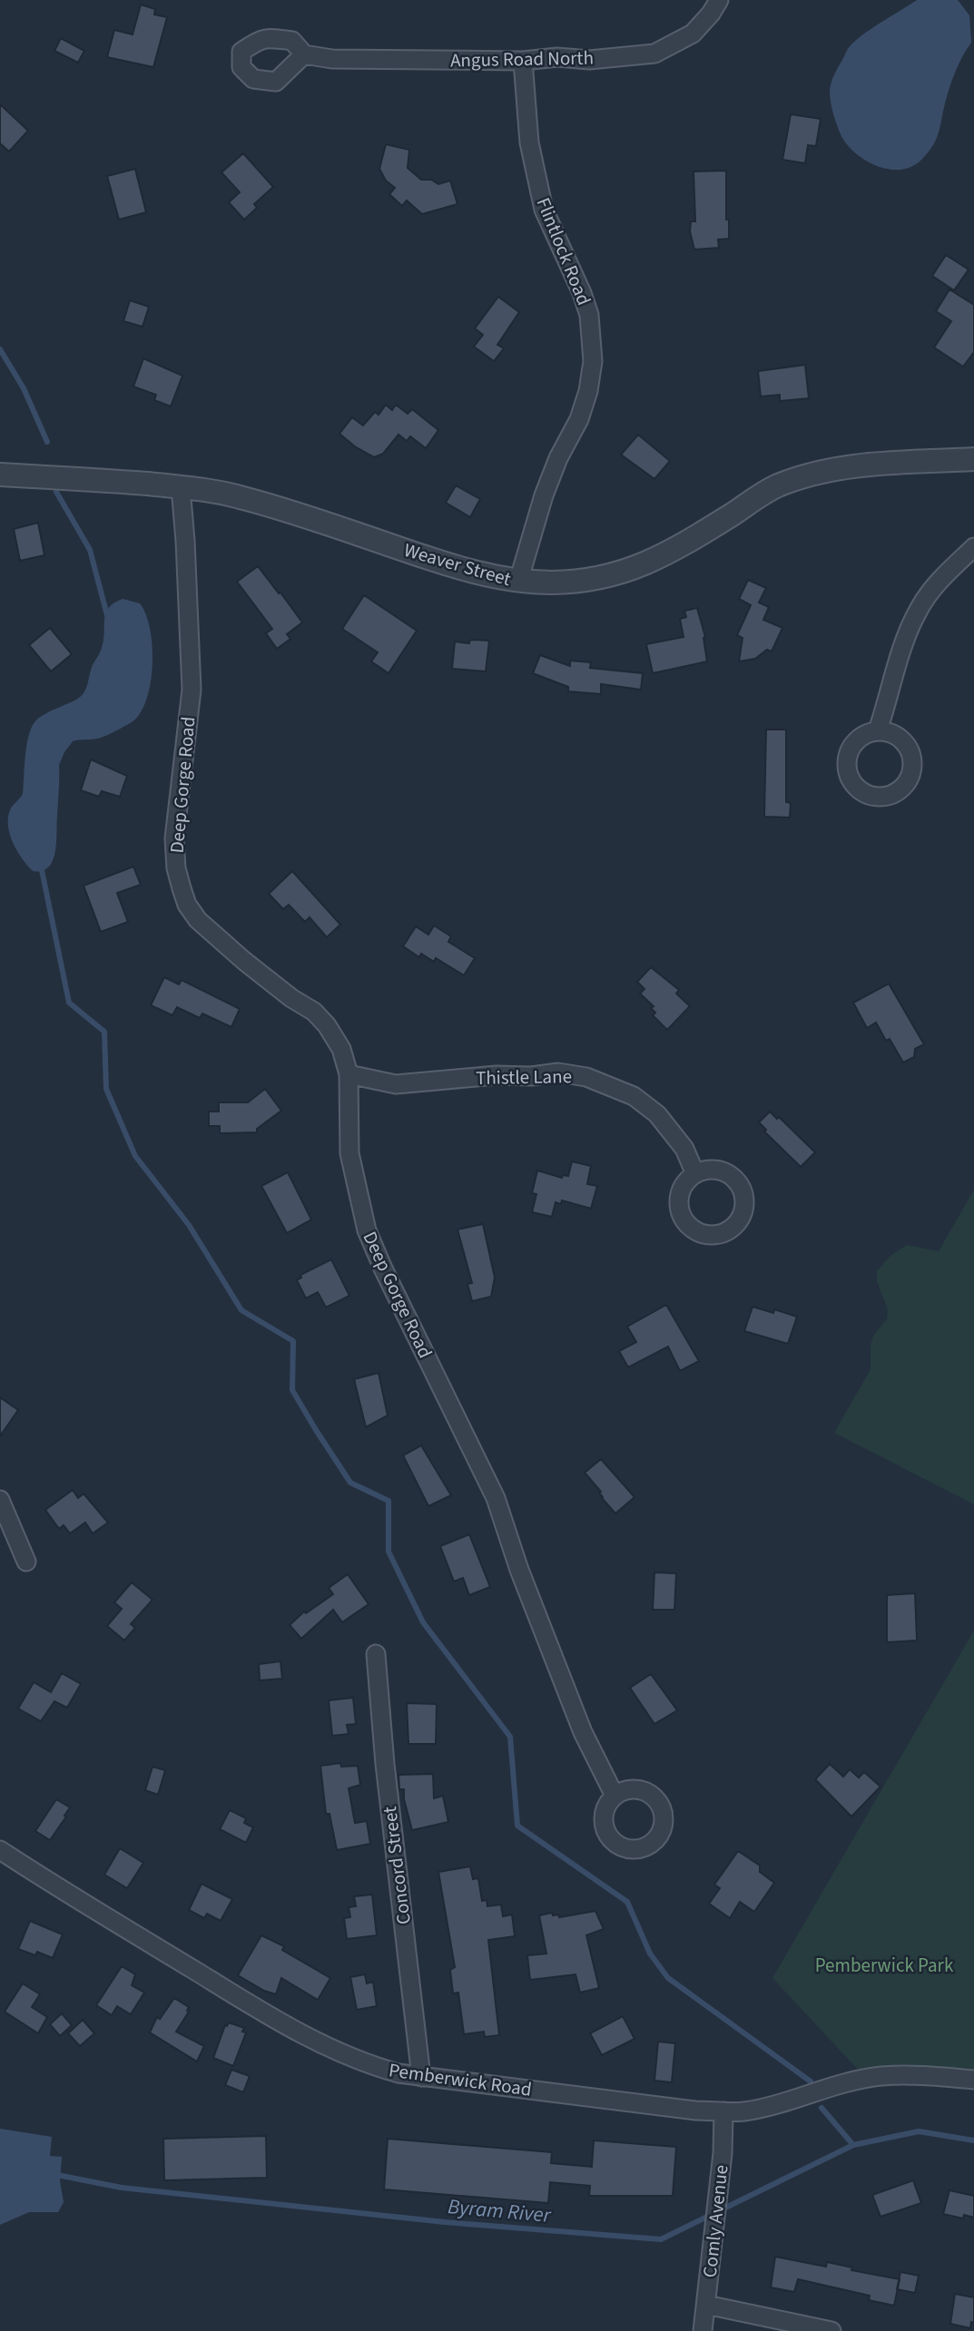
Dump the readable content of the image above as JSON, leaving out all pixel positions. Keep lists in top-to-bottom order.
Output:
{
  "streets": {
    "street": [
      "Angus Road North",
      "Flintlock Road",
      "Weaver Street",
      "Deep Gorge Road",
      "Thistle Lane",
      "Concord Street",
      "Pemberwick Road",
      "Comly Avenue"
    ]
  },
  "crossings": [
    ["Angus Road North", "Flintlock Road"],
    ["Flintlock Road", "Weaver Street"],
    ["Weaver Street", "Deep Gorge Road"],
    ["Deep Gorge Road", "Thistle Lane"],
    ["Concord Street", "Pemberwick Road"],
    ["Pemberwick Road", "Comly Avenue"]
  ],
  "water": ["Byram River"],
  "parks": ["Pemberwick Park"]
}
